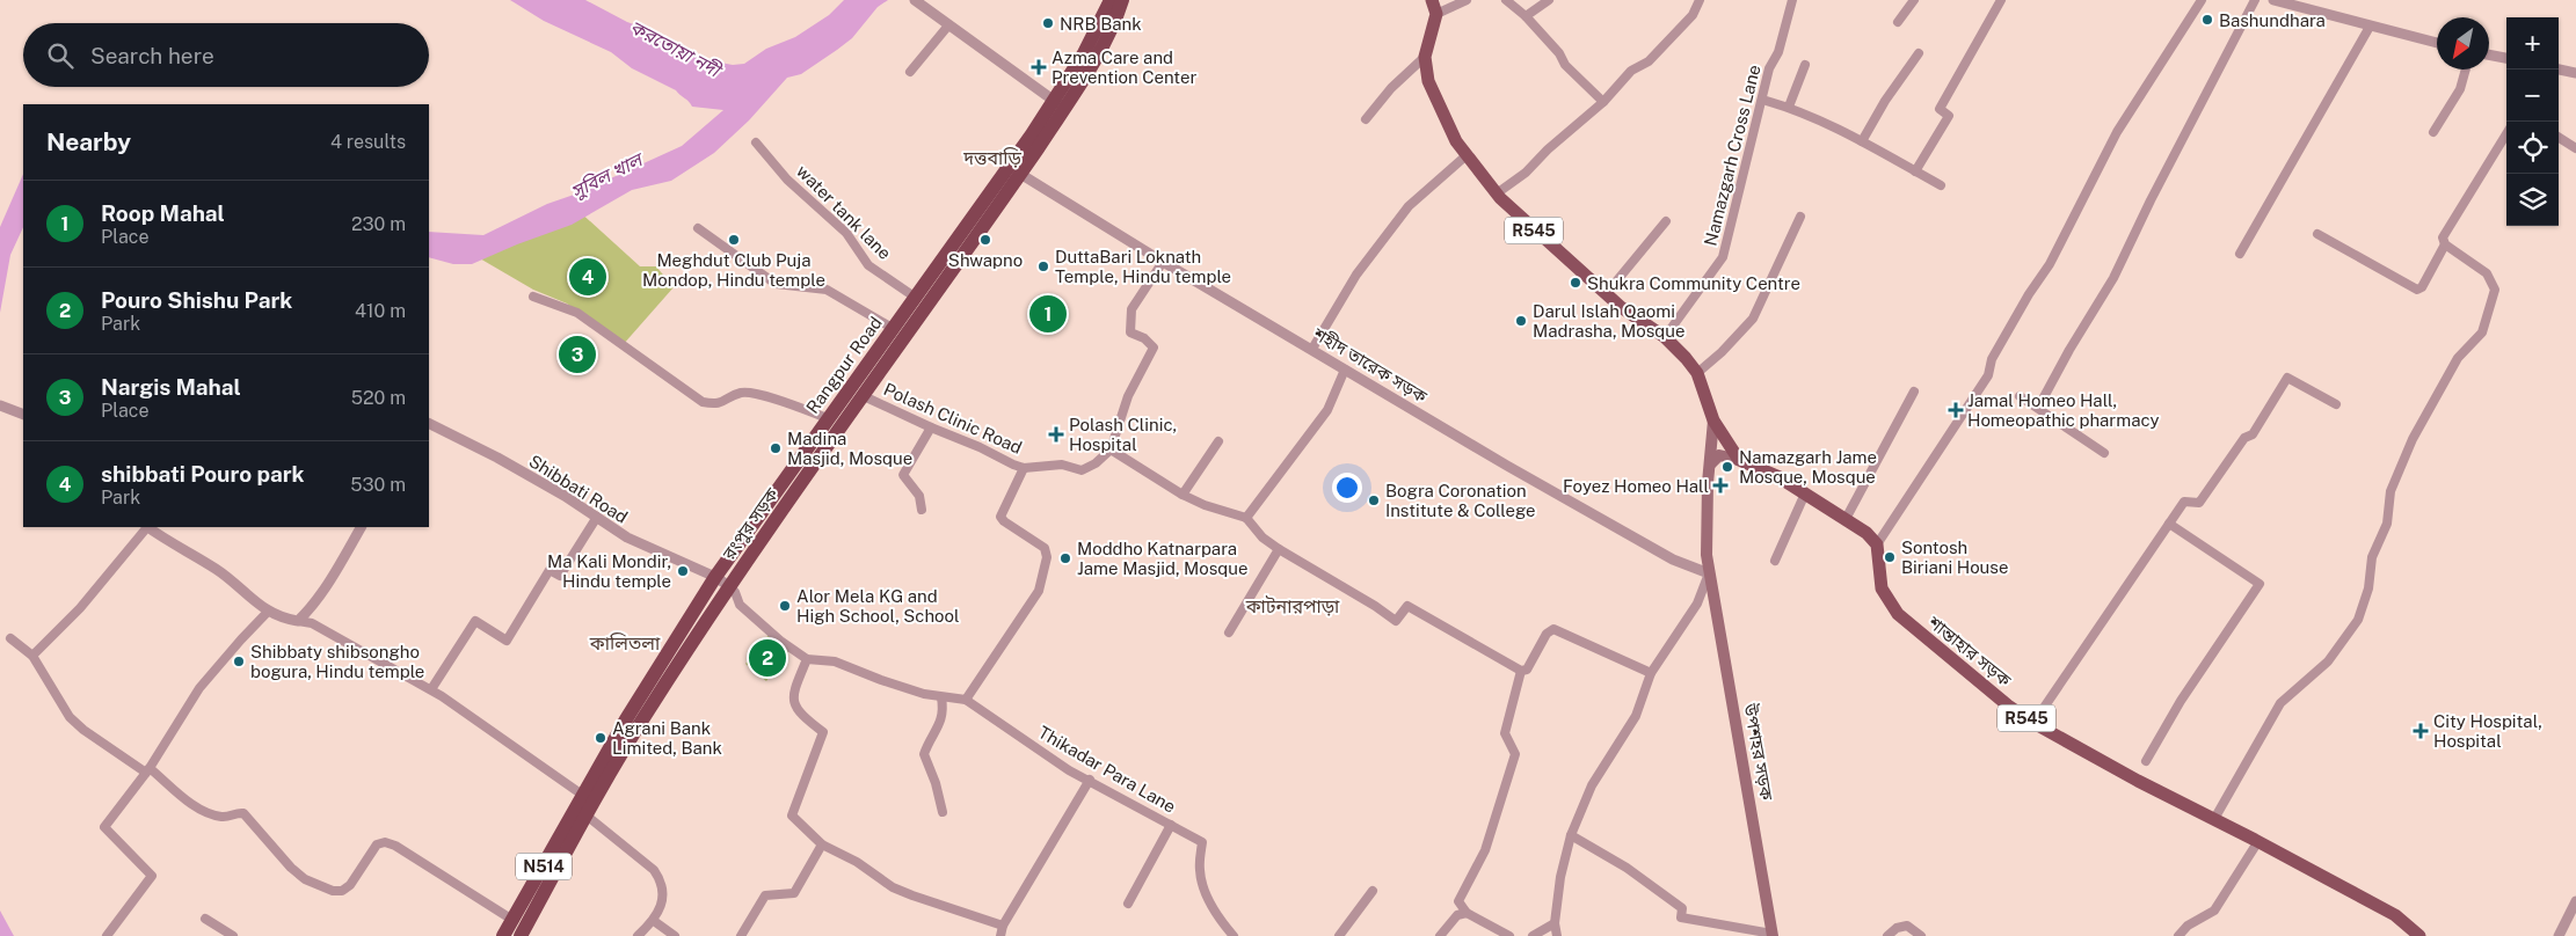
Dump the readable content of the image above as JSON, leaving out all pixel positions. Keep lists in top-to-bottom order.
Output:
{
  "streets": {
    "highway": ["Rangpur Road", "রংপুর সড়ক", "N514"],
    "main road": ["R545", "শান্তাহার সড়ক", "উপশহর সড়ক"],
    "street": [
      "Namazgarh Cross Lane",
      "water tank lane",
      "শহীদ তারেক সড়ক",
      "Polash Clinic Road",
      "Shibbati Road",
      "Thikadar Para Lane"
    ]
  },
  "crossings": [
    ["Namazgarh Cross Lane", "R545"],
    ["water tank lane", "Rangpur Road"],
    ["R545", "উপশহর সড়ক"],
    ["Rangpur Road", "শহীদ তারেক সড়ক"],
    ["Rangpur Road", "Shibbati Road"],
    ["Rangpur Road", "রংপুর সড়ক"],
    ["শহীদ তারেক সড়ক", "রংপুর সড়ক"],
    ["শহীদ তারেক সড়ক", "উপশহর সড়ক"],
    ["Polash Clinic Road", "রংপুর সড়ক"],
    ["Shibbati Road", "রংপুর সড়ক"],
    ["Shibbati Road", "Thikadar Para Lane"],
    ["রংপুর সড়ক", "Thikadar Para Lane"]
  ],
  "districts": ["দত্তবাড়ি", "কাটনারপাড়া", "কালিতলা"],
  "water": ["করতোয়া নদী", "সুবিল খাল"],
  "places": {
    "other": [
      "Bashundhara",
      "NRB Bank",
      "Meghdut Club Puja Mondop, Hindu temple",
      "Shwapno",
      "DuttaBari Loknath Temple, Hindu temple",
      "Shukra Community Centre",
      "Darul Islah Qaomi Madrasha, Mosque",
      "Madina Masjid, Mosque",
      "Namazgarh Jame Mosque, Mosque",
      "Bogra Coronation Institute & College",
      "Sontosh Biriani House",
      "Moddho Katnarpara Jame Masjid, Mosque",
      "Ma Kali Mondir, Hindu temple",
      "Alor Mela KG and High School, School",
      "Shibbaty shibsongho bogura, Hindu temple",
      "Agrani Bank Limited, Bank"
    ],
    "health": [
      "Azma Care and Prevention Center",
      "Jamal Homeo Hall, Homeopathic pharmacy",
      "Polash Clinic, Hospital",
      "Foyez Homeo Hall",
      "City Hospital, Hospital"
    ]
  },
  "north": "bottom left",
  "page": {
    "map_buttons": ["+", "−"],
    "search": "Search here",
    "heading": ["Nearby", "4 results"],
    "list": [
      {
        "mark": "1",
        "name": "Roop Mahal",
        "note": "Place",
        "value": "230 m"
      },
      {
        "mark": "2",
        "name": "Pouro Shishu Park",
        "note": "Park",
        "value": "410 m"
      },
      {
        "mark": "3",
        "name": "Nargis Mahal",
        "note": "Place",
        "value": "520 m"
      },
      {
        "mark": "4",
        "name": "shibbati Pouro park",
        "note": "Park",
        "value": "530 m"
      }
    ],
    "pins": [
      "4",
      "1",
      "3",
      "2"
    ]
  }
}
